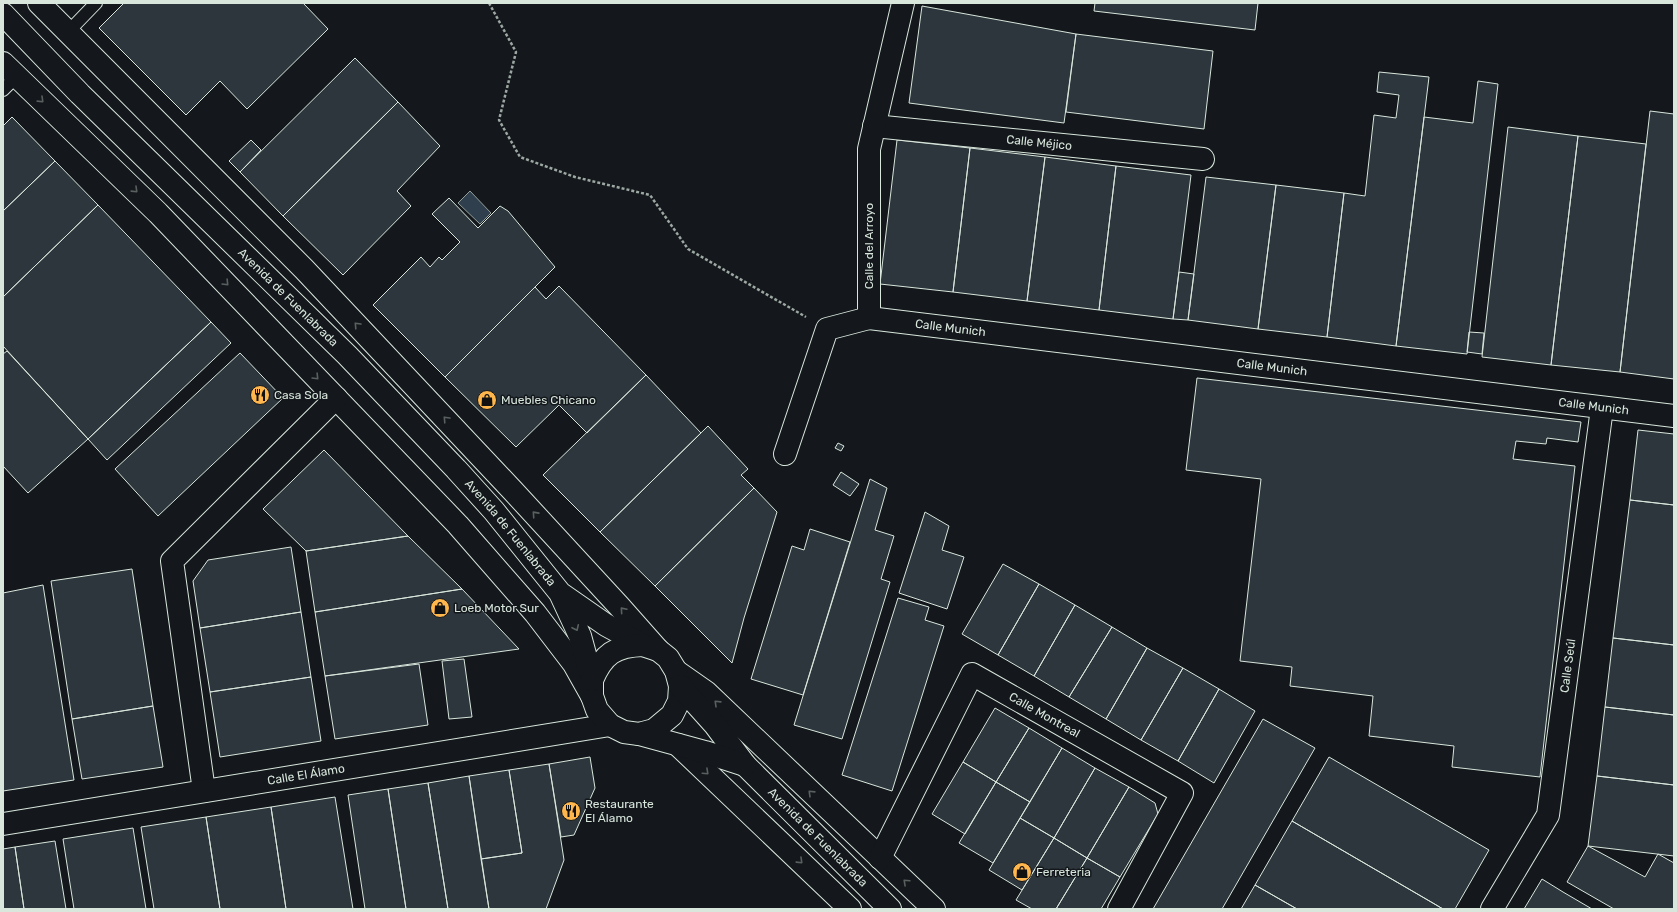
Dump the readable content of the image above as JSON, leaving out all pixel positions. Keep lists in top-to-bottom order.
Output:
{
  "streets": {
    "street": [
      "Calle Méjico",
      "Calle del Arroyo",
      "Avenida de Fuenlabrada",
      "Calle Munich",
      "Calle Seúl",
      "Calle Montreal",
      "Calle El Álamo"
    ]
  },
  "crossings": [
    ["Calle Méjico", "Calle del Arroyo"],
    ["Calle del Arroyo", "Calle Munich"],
    ["Avenida de Fuenlabrada", "Calle El Álamo"],
    ["Calle Munich", "Calle Seúl"]
  ],
  "places": {
    "restaurant": ["Casa Sola", "Restaurante El Álamo"],
    "shop": ["Muebles Chicano", "Loeb Motor Sur", "Ferreteria"]
  }
}
